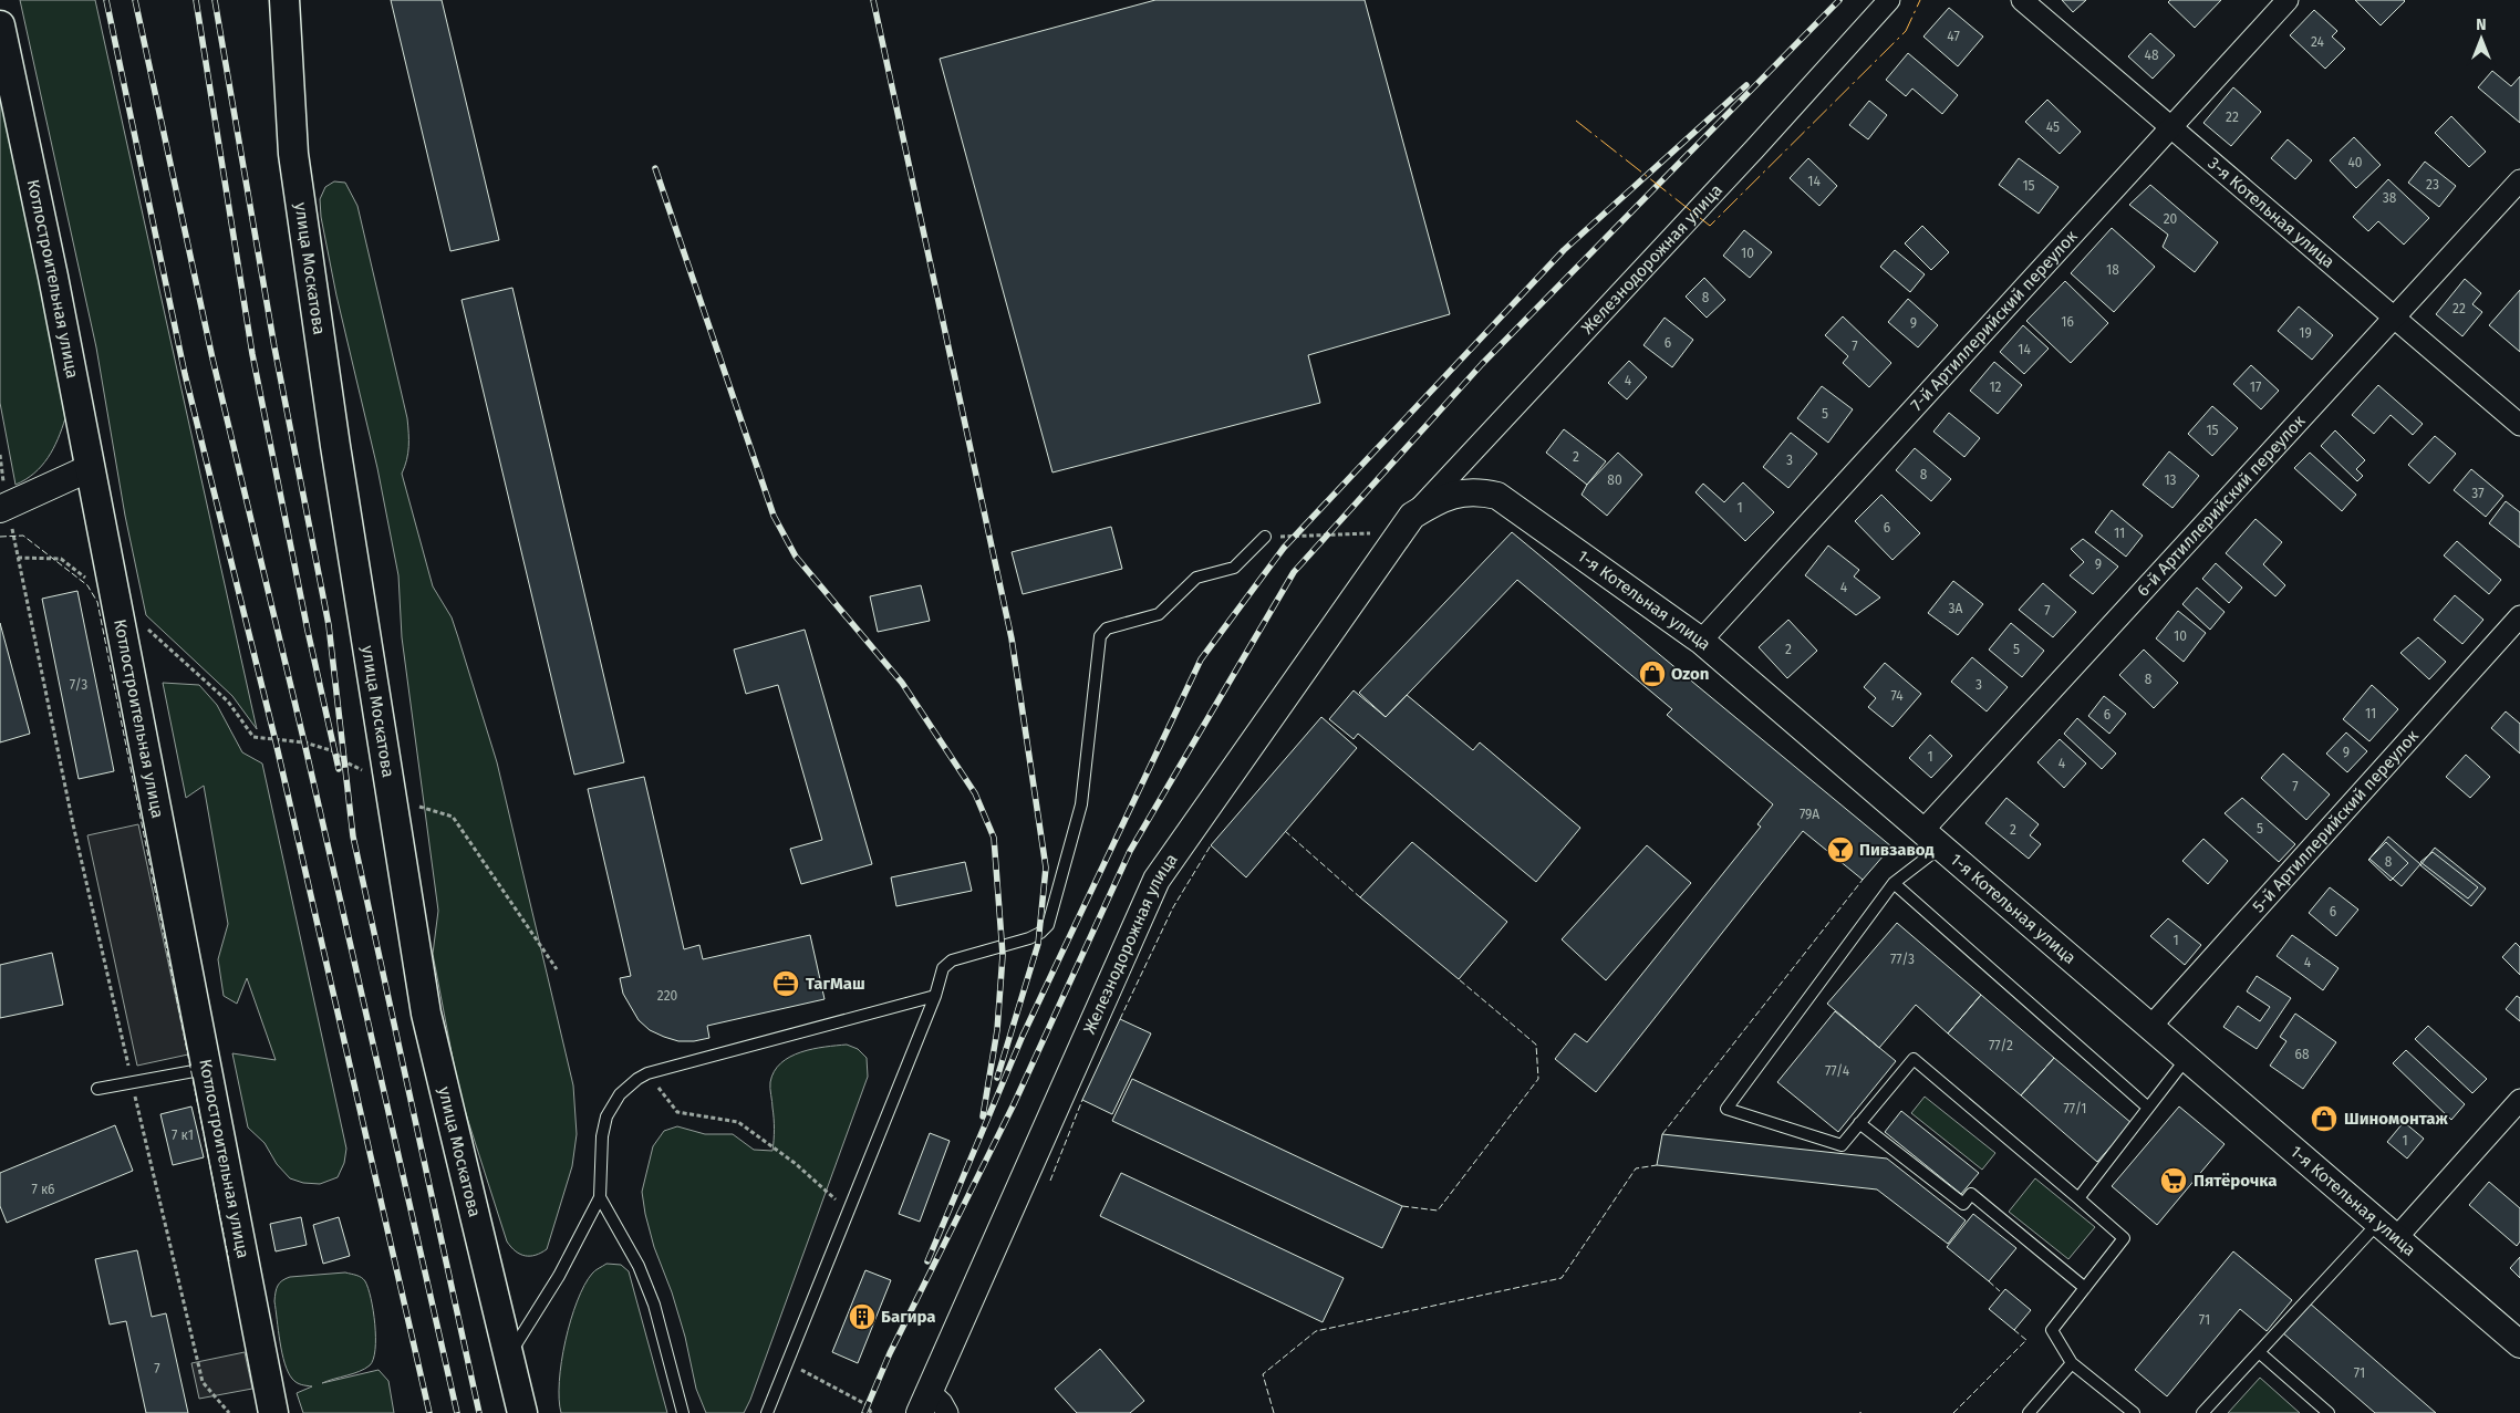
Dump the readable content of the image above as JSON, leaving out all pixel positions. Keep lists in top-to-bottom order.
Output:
{
  "streets": {
    "main road": ["улица Москатова", "Котлостроительная улица"],
    "street": [
      "3-я Котельная улица",
      "Железнодорожная улица",
      "7-й Артиллерийский переулок",
      "6-й Артиллерийский переулок",
      "1-я Котельная улица",
      "5-й Артиллерийский переулок"
    ]
  },
  "crossings": [
    ["3-я Котельная улица", "7-й Артиллерийский переулок"],
    ["3-я Котельная улица", "6-й Артиллерийский переулок"],
    ["Железнодорожная улица", "1-я Котельная улица"],
    ["7-й Артиллерийский переулок", "1-я Котельная улица"],
    ["6-й Артиллерийский переулок", "1-я Котельная улица"],
    ["1-я Котельная улица", "5-й Артиллерийский переулок"]
  ],
  "places": {
    "shop": ["Ozon", "Шиномонтаж"],
    "bar": ["Пивзавод"],
    "office": ["ТагМаш"],
    "supermarket": ["Пятёрочка"],
    "building": ["Багира"]
  },
  "house_numbers": [
    "47",
    "24",
    "48",
    "22",
    "45",
    "40",
    "14",
    "23",
    "15",
    "38",
    "20",
    "10",
    "18",
    "8",
    "22",
    "16",
    "9",
    "19",
    "6",
    "7",
    "14",
    "4",
    "12",
    "17",
    "5",
    "15",
    "2",
    "3",
    "8",
    "80",
    "13",
    "37",
    "1",
    "6",
    "11",
    "9",
    "4",
    "3А",
    "7",
    "10",
    "2",
    "5",
    "8",
    "7/3",
    "3",
    "74",
    "11",
    "6",
    "9",
    "1",
    "4",
    "7",
    "79А",
    "5",
    "2",
    "8",
    "6",
    "1",
    "77/3",
    "4",
    "220",
    "77/2",
    "68",
    "77/4",
    "77/1",
    "7 к1",
    "1",
    "7 к6",
    "71",
    "7",
    "71"
  ],
  "north": "top"
}
